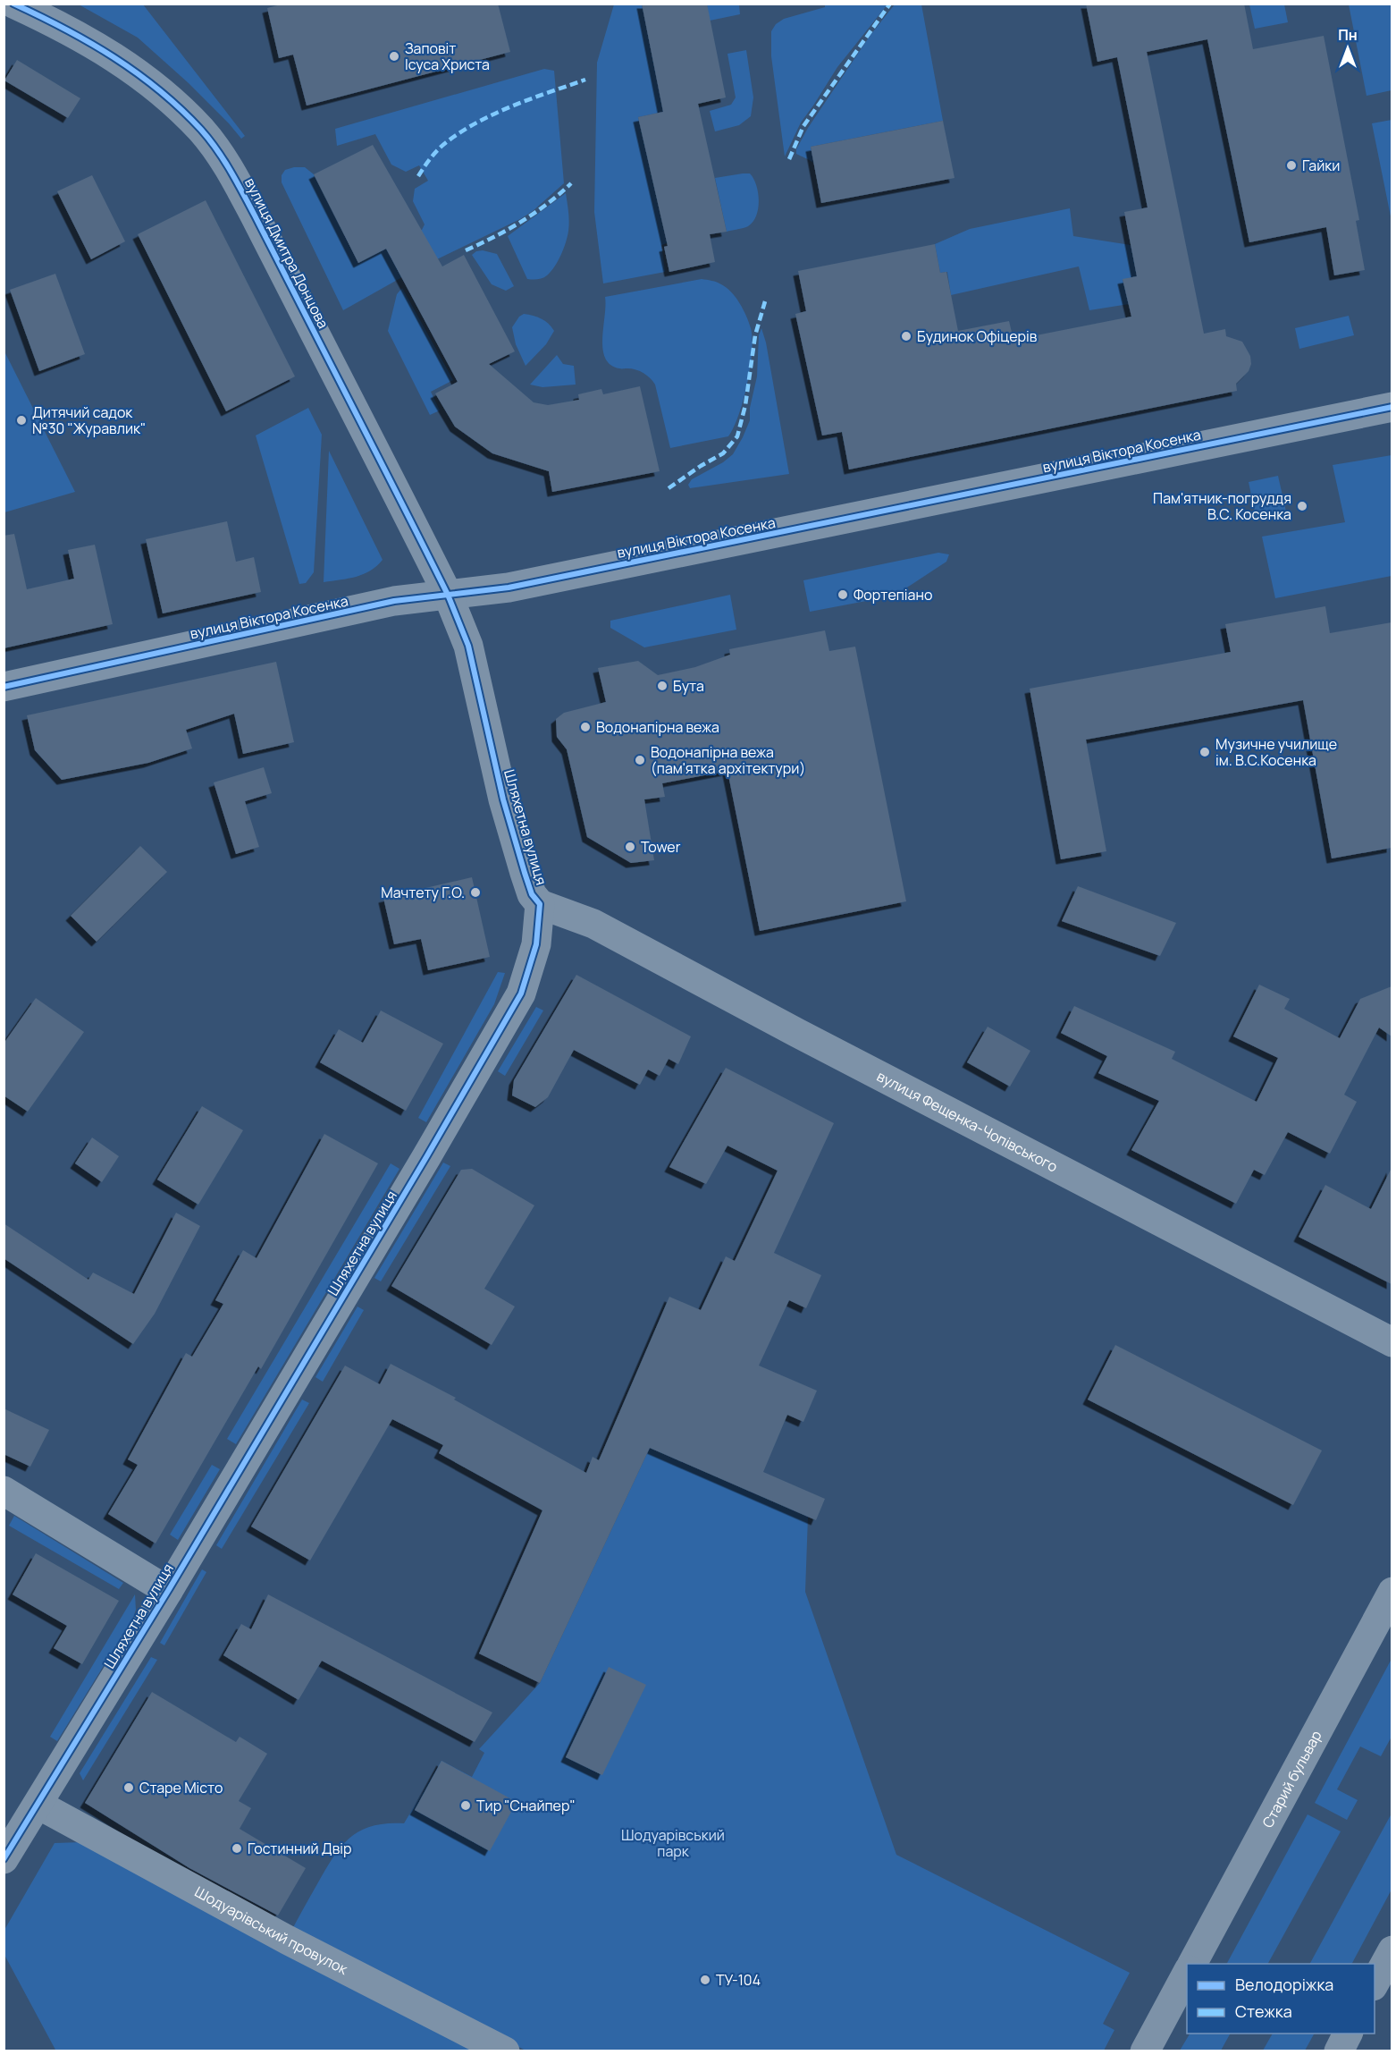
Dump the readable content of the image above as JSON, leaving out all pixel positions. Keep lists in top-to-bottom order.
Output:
{
  "streets": {
    "street": [
      "вулиця Дмитра Донцова",
      "вулиця Віктора Косенка",
      "Шляхетна вулиця",
      "вулиця Фещенка-Чопівського",
      "Старий бульвар",
      "Шодуарівський провулок"
    ]
  },
  "crossings": [
    ["вулиця Дмитра Донцова", "вулиця Віктора Косенка"],
    ["вулиця Дмитра Донцова", "Шляхетна вулиця"],
    ["вулиця Віктора Косенка", "Шляхетна вулиця"],
    ["Шляхетна вулиця", "вулиця Фещенка-Чопівського"],
    ["Шляхетна вулиця", "Шодуарівський провулок"]
  ],
  "parks": ["Шодуарівський парк"],
  "places": [
    "Заповіт Ісуса Христа",
    "Гайки",
    "Будинок Офіцерів",
    "Дитячий садок №30 \"Журавлик\"",
    "Пам'ятник-погруддя В.С. Косенка",
    "Фортепіано",
    "Бута",
    "Водонапірна вежа",
    "Музичне училище ім. В.С.Косенка",
    "Водонапірна вежа (пам'ятка архітектури)",
    "Tower",
    "Мачтету Г.О.",
    "Старе Місто",
    "Тир \"Снайпер\"",
    "Гостинний Двір",
    "ТУ-104"
  ],
  "legend": ["Велодоріжка", "Стежка"],
  "north": "top"
}
